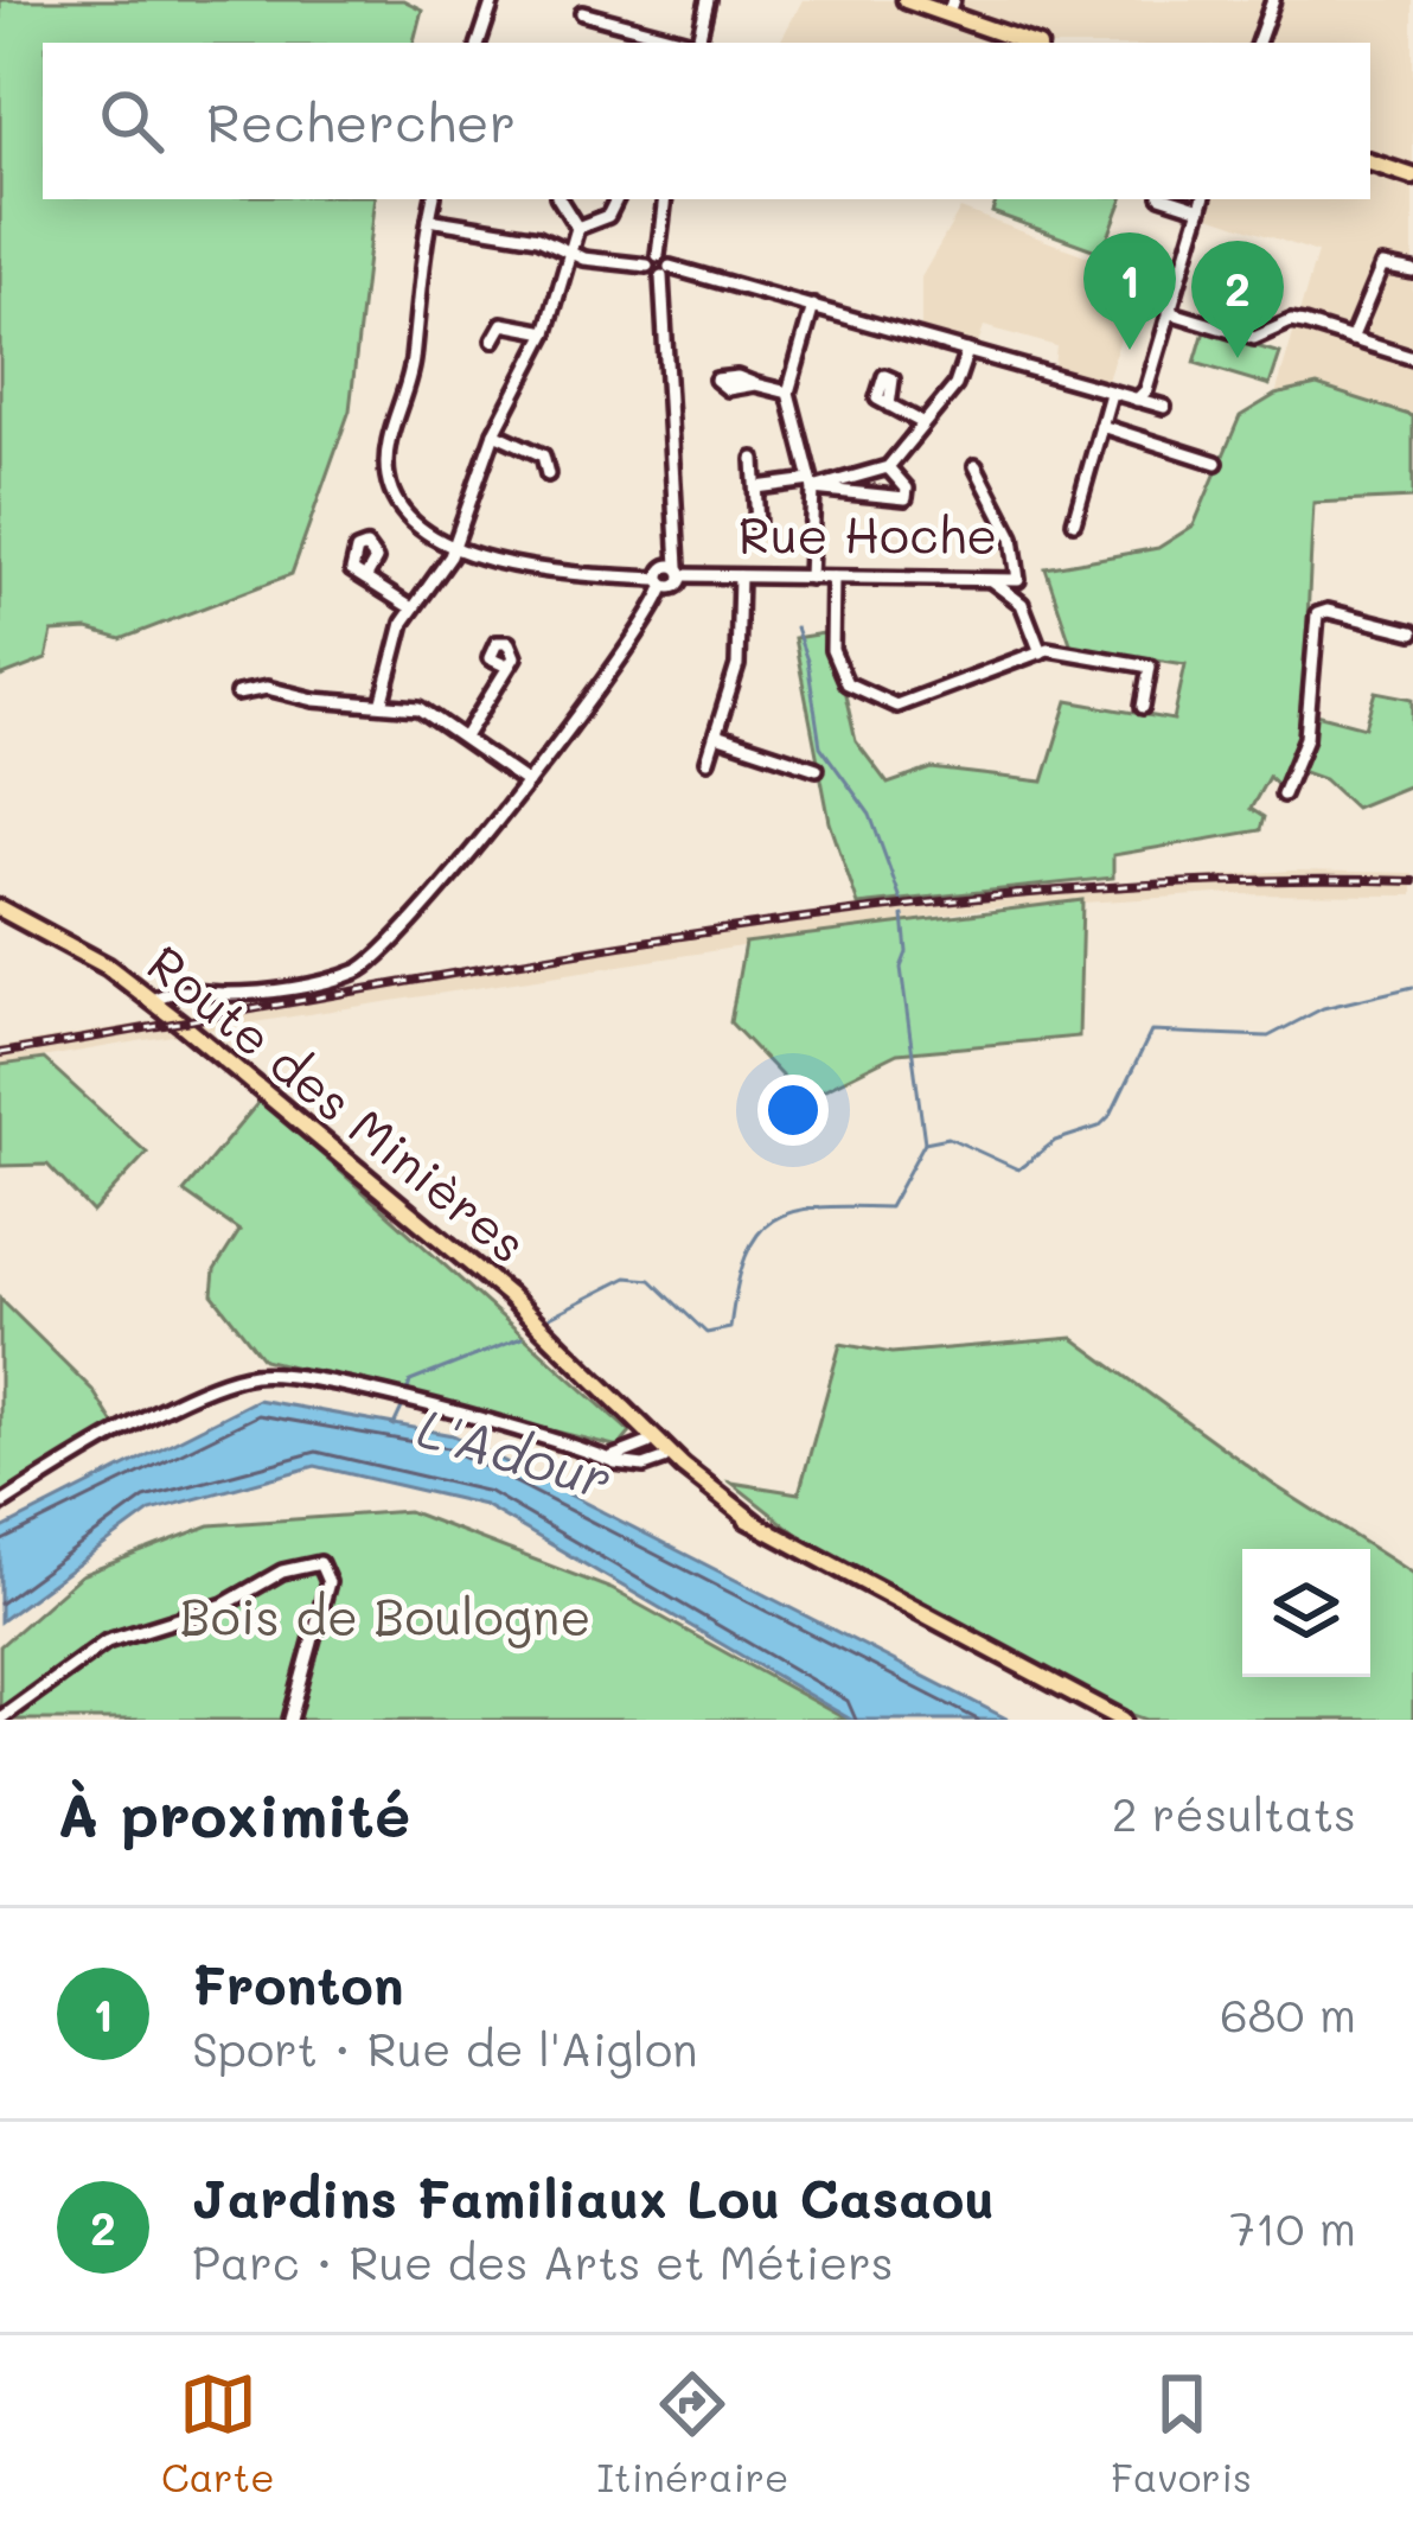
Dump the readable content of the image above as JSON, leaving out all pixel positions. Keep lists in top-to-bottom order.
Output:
{
  "streets": {
    "main road": ["Route des Minières"],
    "street": ["Rue Hoche"]
  },
  "water": ["L'Adour"],
  "parks": ["Bois de Boulogne"],
  "page": {
    "search": "Rechercher",
    "pins": ["1", "2"],
    "heading": ["À proximité", "2 résultats"],
    "list": [
      {
        "mark": "1",
        "name": "Fronton",
        "note": "Sport · Rue de l'Aiglon",
        "value": "680 m"
      },
      {
        "mark": "2",
        "name": "Jardins Familiaux Lou Casaou",
        "note": "Parc · Rue des Arts et Métiers",
        "value": "710 m"
      }
    ],
    "nav": ["Carte", "Itinéraire", "Favoris"]
  }
}
